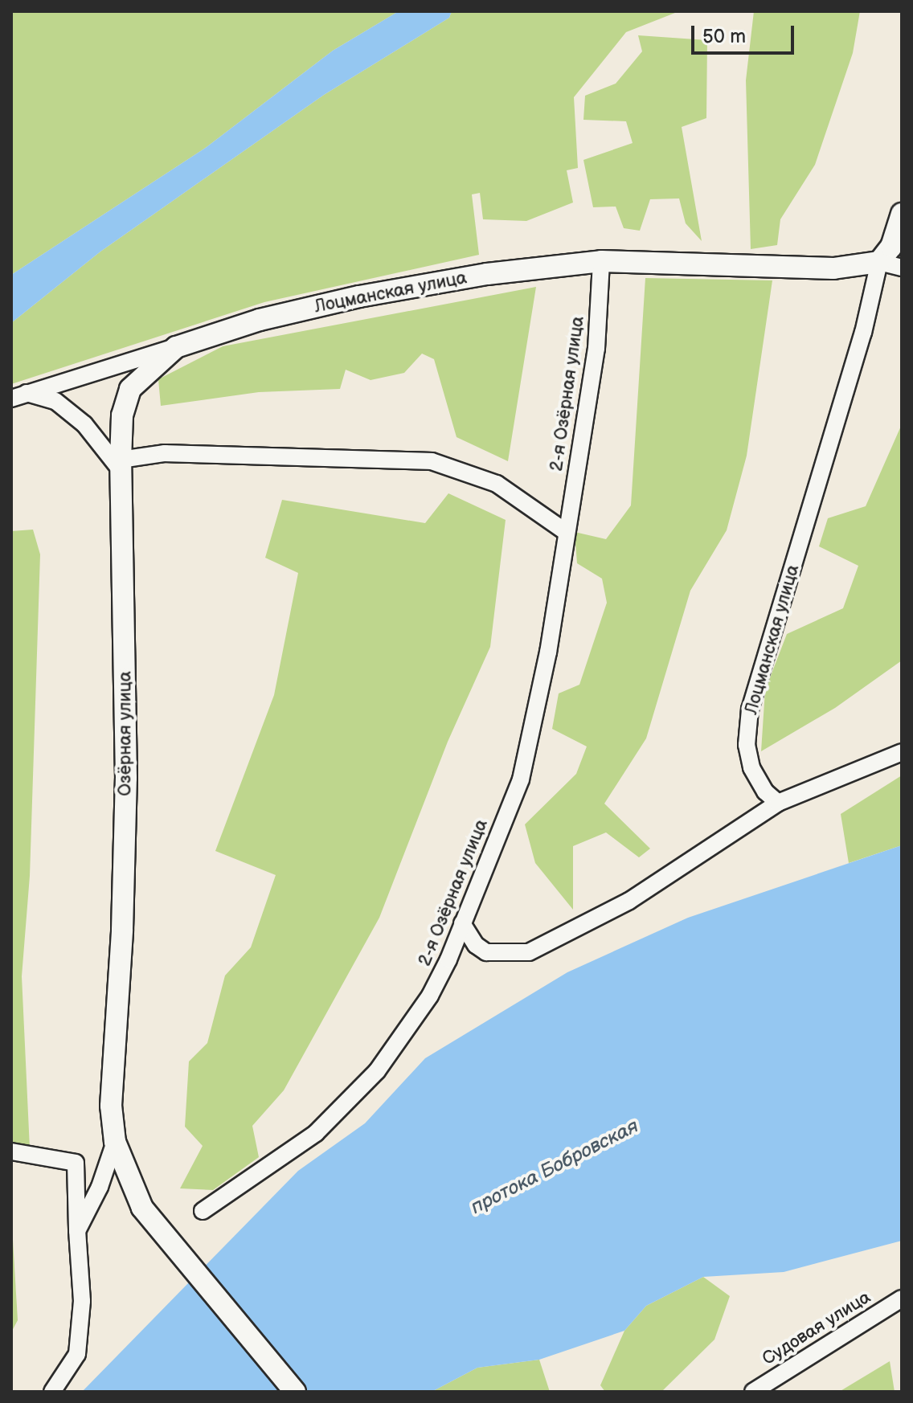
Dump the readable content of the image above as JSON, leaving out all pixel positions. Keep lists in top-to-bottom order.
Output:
{
  "streets": {
    "street": [
      "Лоцманская улица",
      "2-я Озёрная улица",
      "Озёрная улица",
      "Судовая улица"
    ]
  },
  "crossings": [
    ["Лоцманская улица", "2-я Озёрная улица"],
    ["Лоцманская улица", "Озёрная улица"]
  ],
  "water": ["протока Бобровская"],
  "scale_bar": "50 m"
}
